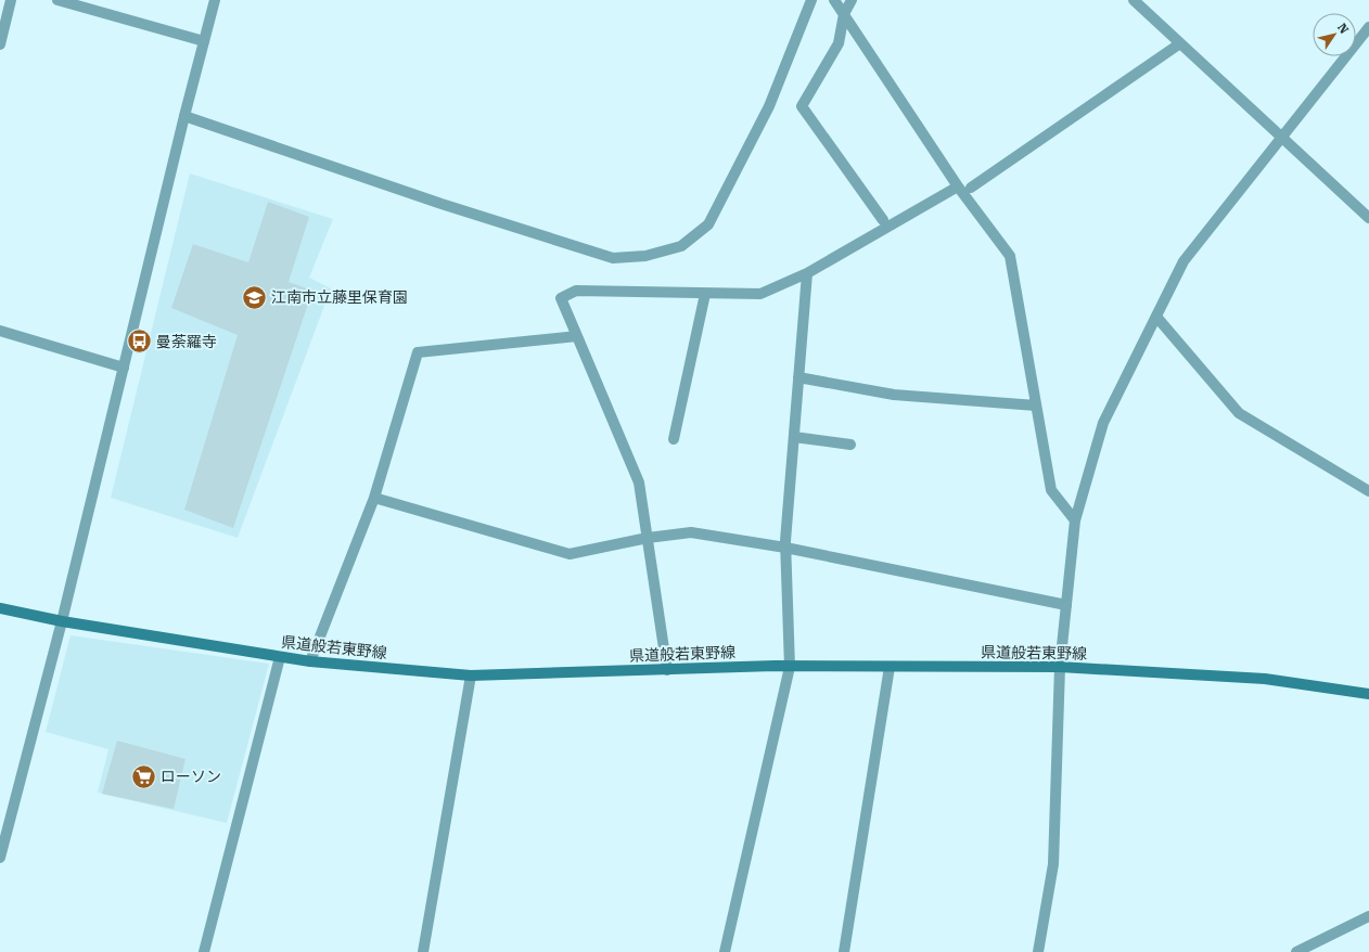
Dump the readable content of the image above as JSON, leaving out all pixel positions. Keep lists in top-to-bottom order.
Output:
{
  "streets": {
    "main road": ["県道般若東野線"]
  },
  "places": {
    "school or university": ["江南市立藤里保育園"],
    "bus stop": ["曼荼羅寺"],
    "supermarket": ["ローソン"]
  },
  "north": "top right"
}
